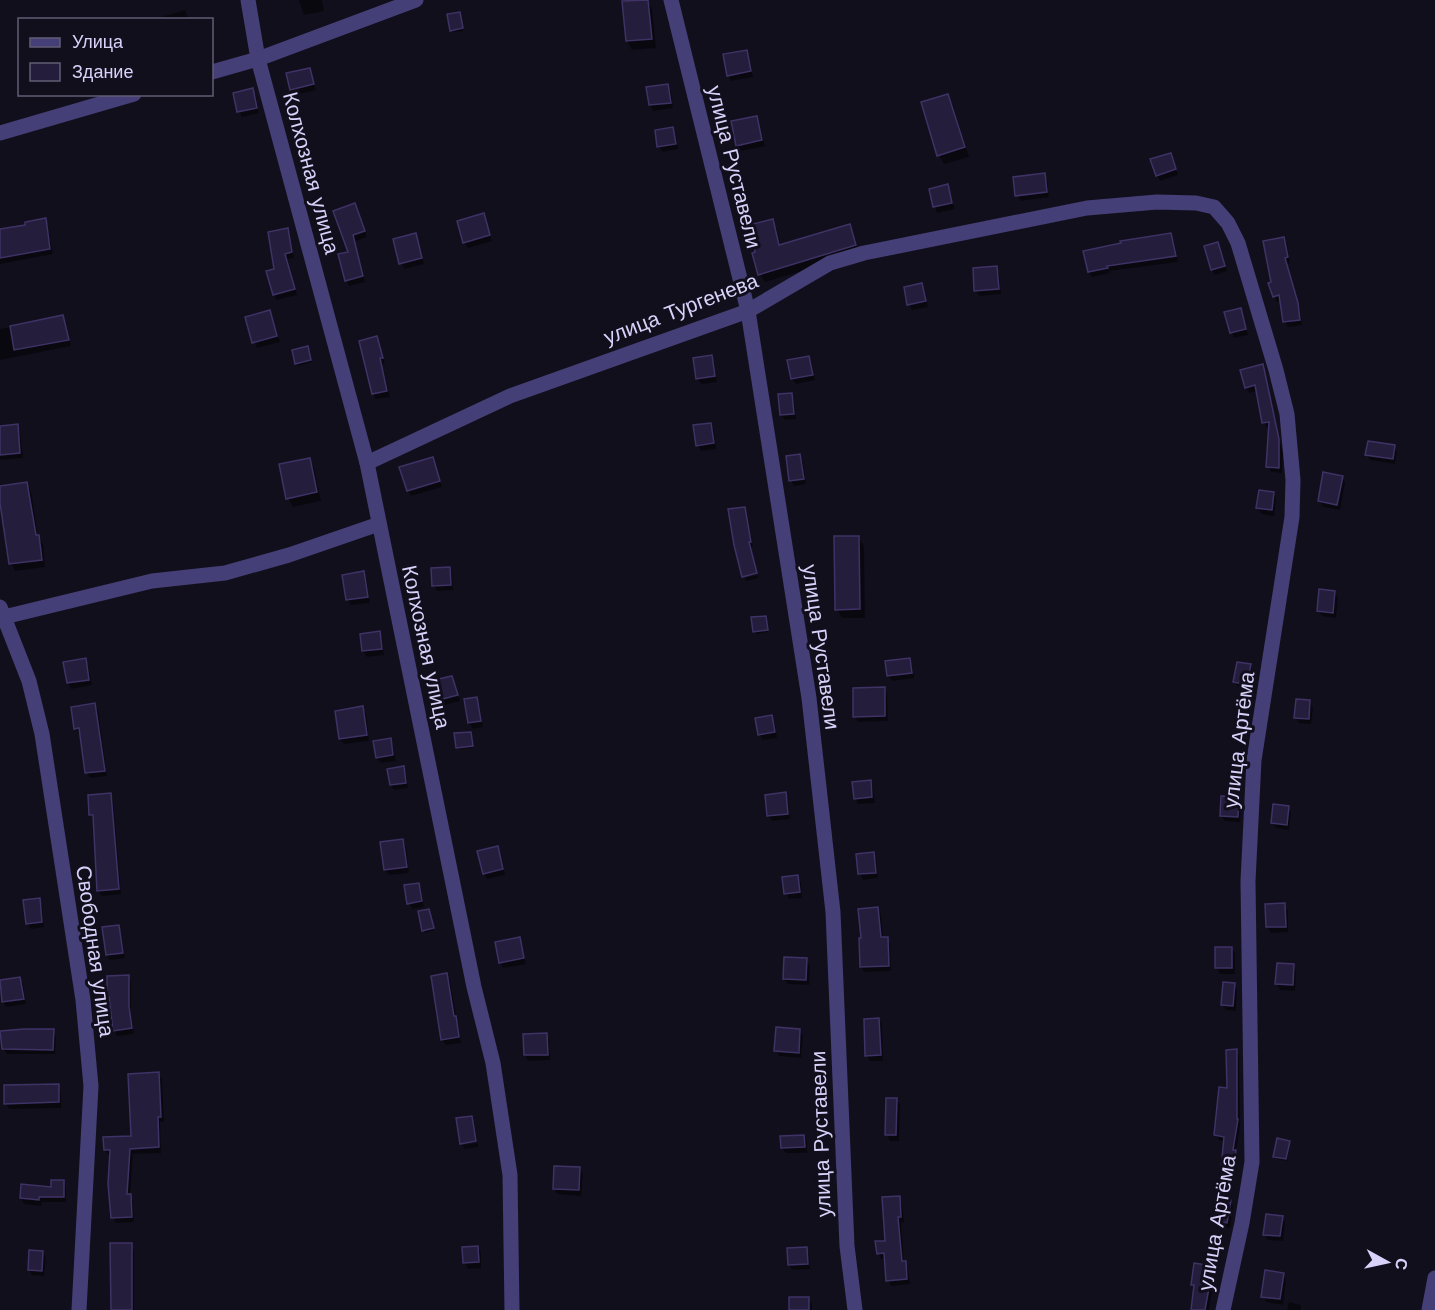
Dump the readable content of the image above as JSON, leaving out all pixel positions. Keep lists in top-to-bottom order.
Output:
{
  "streets": {
    "street": [
      "улица Руставели",
      "Колхозная улица",
      "улица Тургенева",
      "улица Артёма",
      "Свободная улица"
    ]
  },
  "crossings": [
    ["улица Руставели", "улица Тургенева"],
    ["Колхозная улица", "улица Тургенева"],
    ["улица Тургенева", "улица Артёма"]
  ],
  "legend": ["Улица", "Здание"],
  "north": "right"
}
